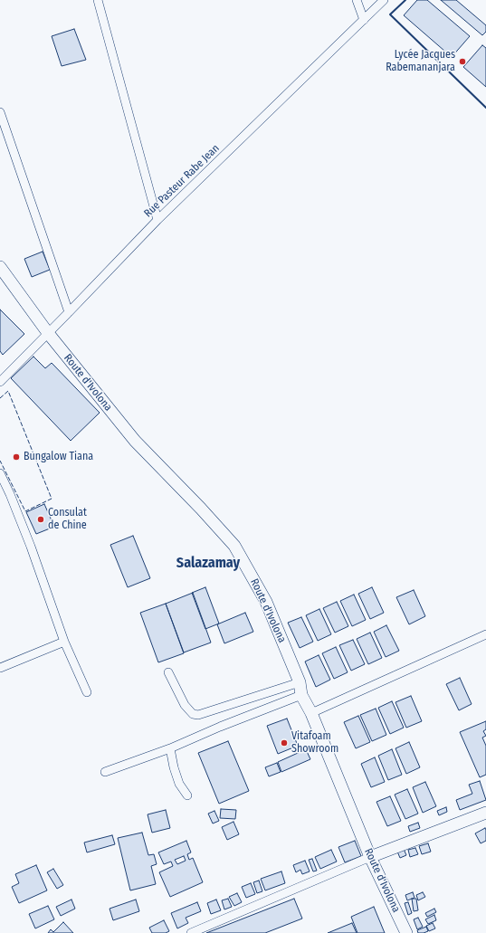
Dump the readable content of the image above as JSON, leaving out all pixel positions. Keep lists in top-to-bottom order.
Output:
{
  "streets": {
    "main road": ["Route d'Ivolona"],
    "street": ["Rue Pasteur Rabe Jean"]
  },
  "crossings": [
    ["Rue Pasteur Rabe Jean", "Route d'Ivolona"]
  ],
  "districts": ["Salazamay"],
  "places": [
    "Lycée Jacques Rabemananjara",
    "Bungalow Tiana",
    "Consulat de Chine",
    "Vitafoam Showroom"
  ]
}
